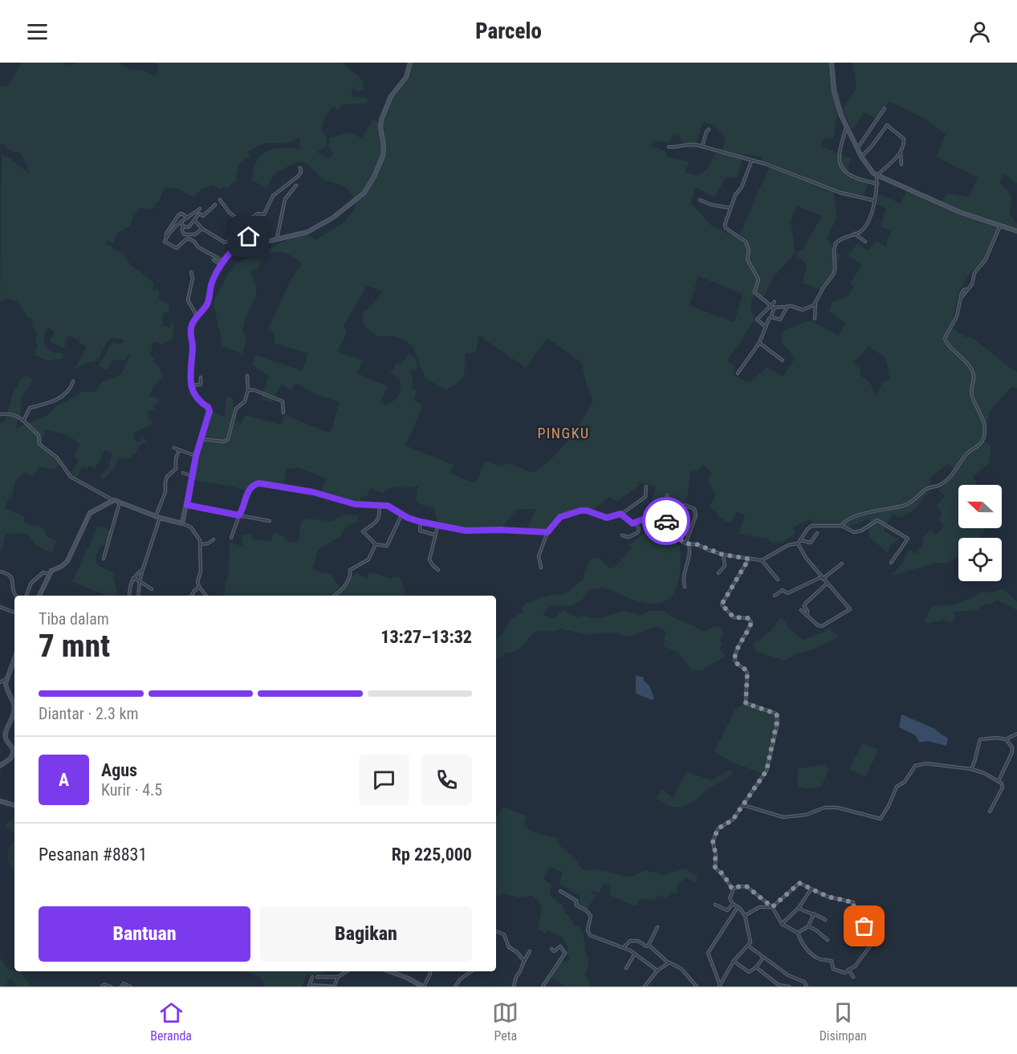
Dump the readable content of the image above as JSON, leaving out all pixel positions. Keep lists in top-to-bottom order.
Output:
{
  "districts": ["PINGKU"],
  "north": "left",
  "page": {
    "header": "Parcelo",
    "heading": ["7 mnt", "Tiba dalam", "13:27–13:32"],
    "panel": [
      "Agus",
      "Kurir · 4.5",
      "Pesanan #8831",
      "Rp 225,000"
    ],
    "bar": "Diantar · 2.3 km",
    "round": "A",
    "buttons": ["Bantuan", "Bagikan"],
    "tabs": ["Beranda", "Peta", "Disimpan"]
  }
}
